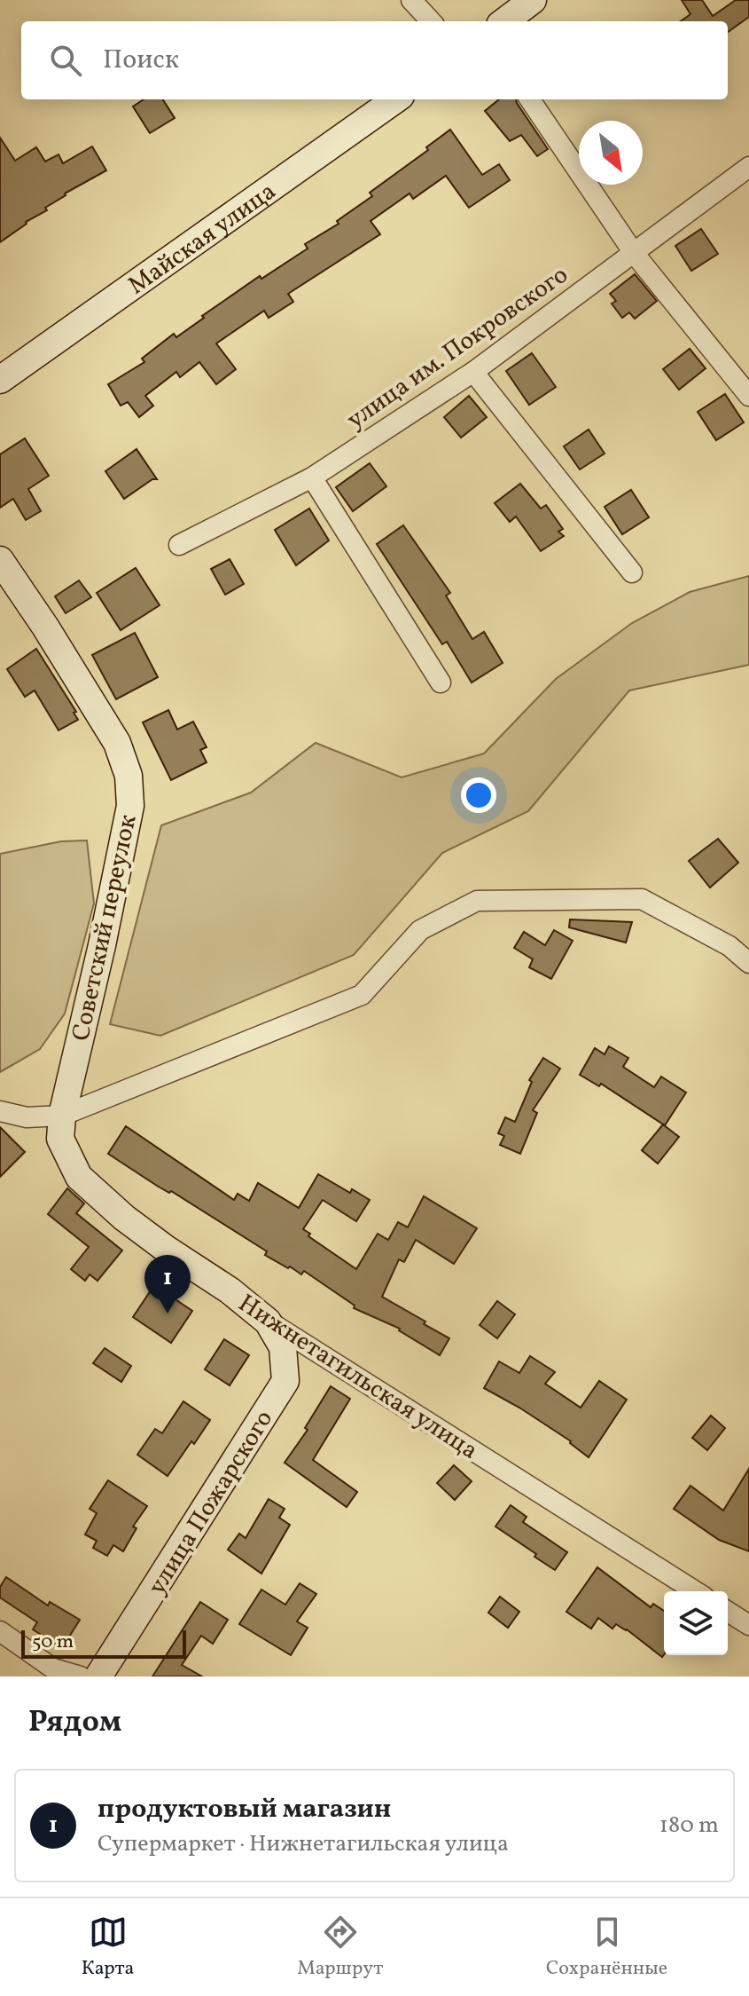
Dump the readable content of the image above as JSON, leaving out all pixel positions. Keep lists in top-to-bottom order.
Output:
{
  "streets": {
    "street": [
      "Майская улица",
      "улица им. Покровского",
      "Советский переулок",
      "Нижнетагильская улица",
      "улица Пожарского"
    ]
  },
  "crossings": [
    ["Советский переулок", "Нижнетагильская улица"],
    ["Нижнетагильская улица", "улица Пожарского"]
  ],
  "scale_bar": "50 m",
  "north": "bottom right",
  "page": {
    "search": "Поиск",
    "pins": "1",
    "scale": "50 m",
    "heading": "Рядом",
    "list": [
      {
        "mark": "1",
        "name": "продуктовый магазин",
        "note": "Супермаркет · Нижнетагильская улица",
        "value": "180 m"
      }
    ],
    "nav": ["Карта", "Маршрут", "Сохранённые"]
  }
}
